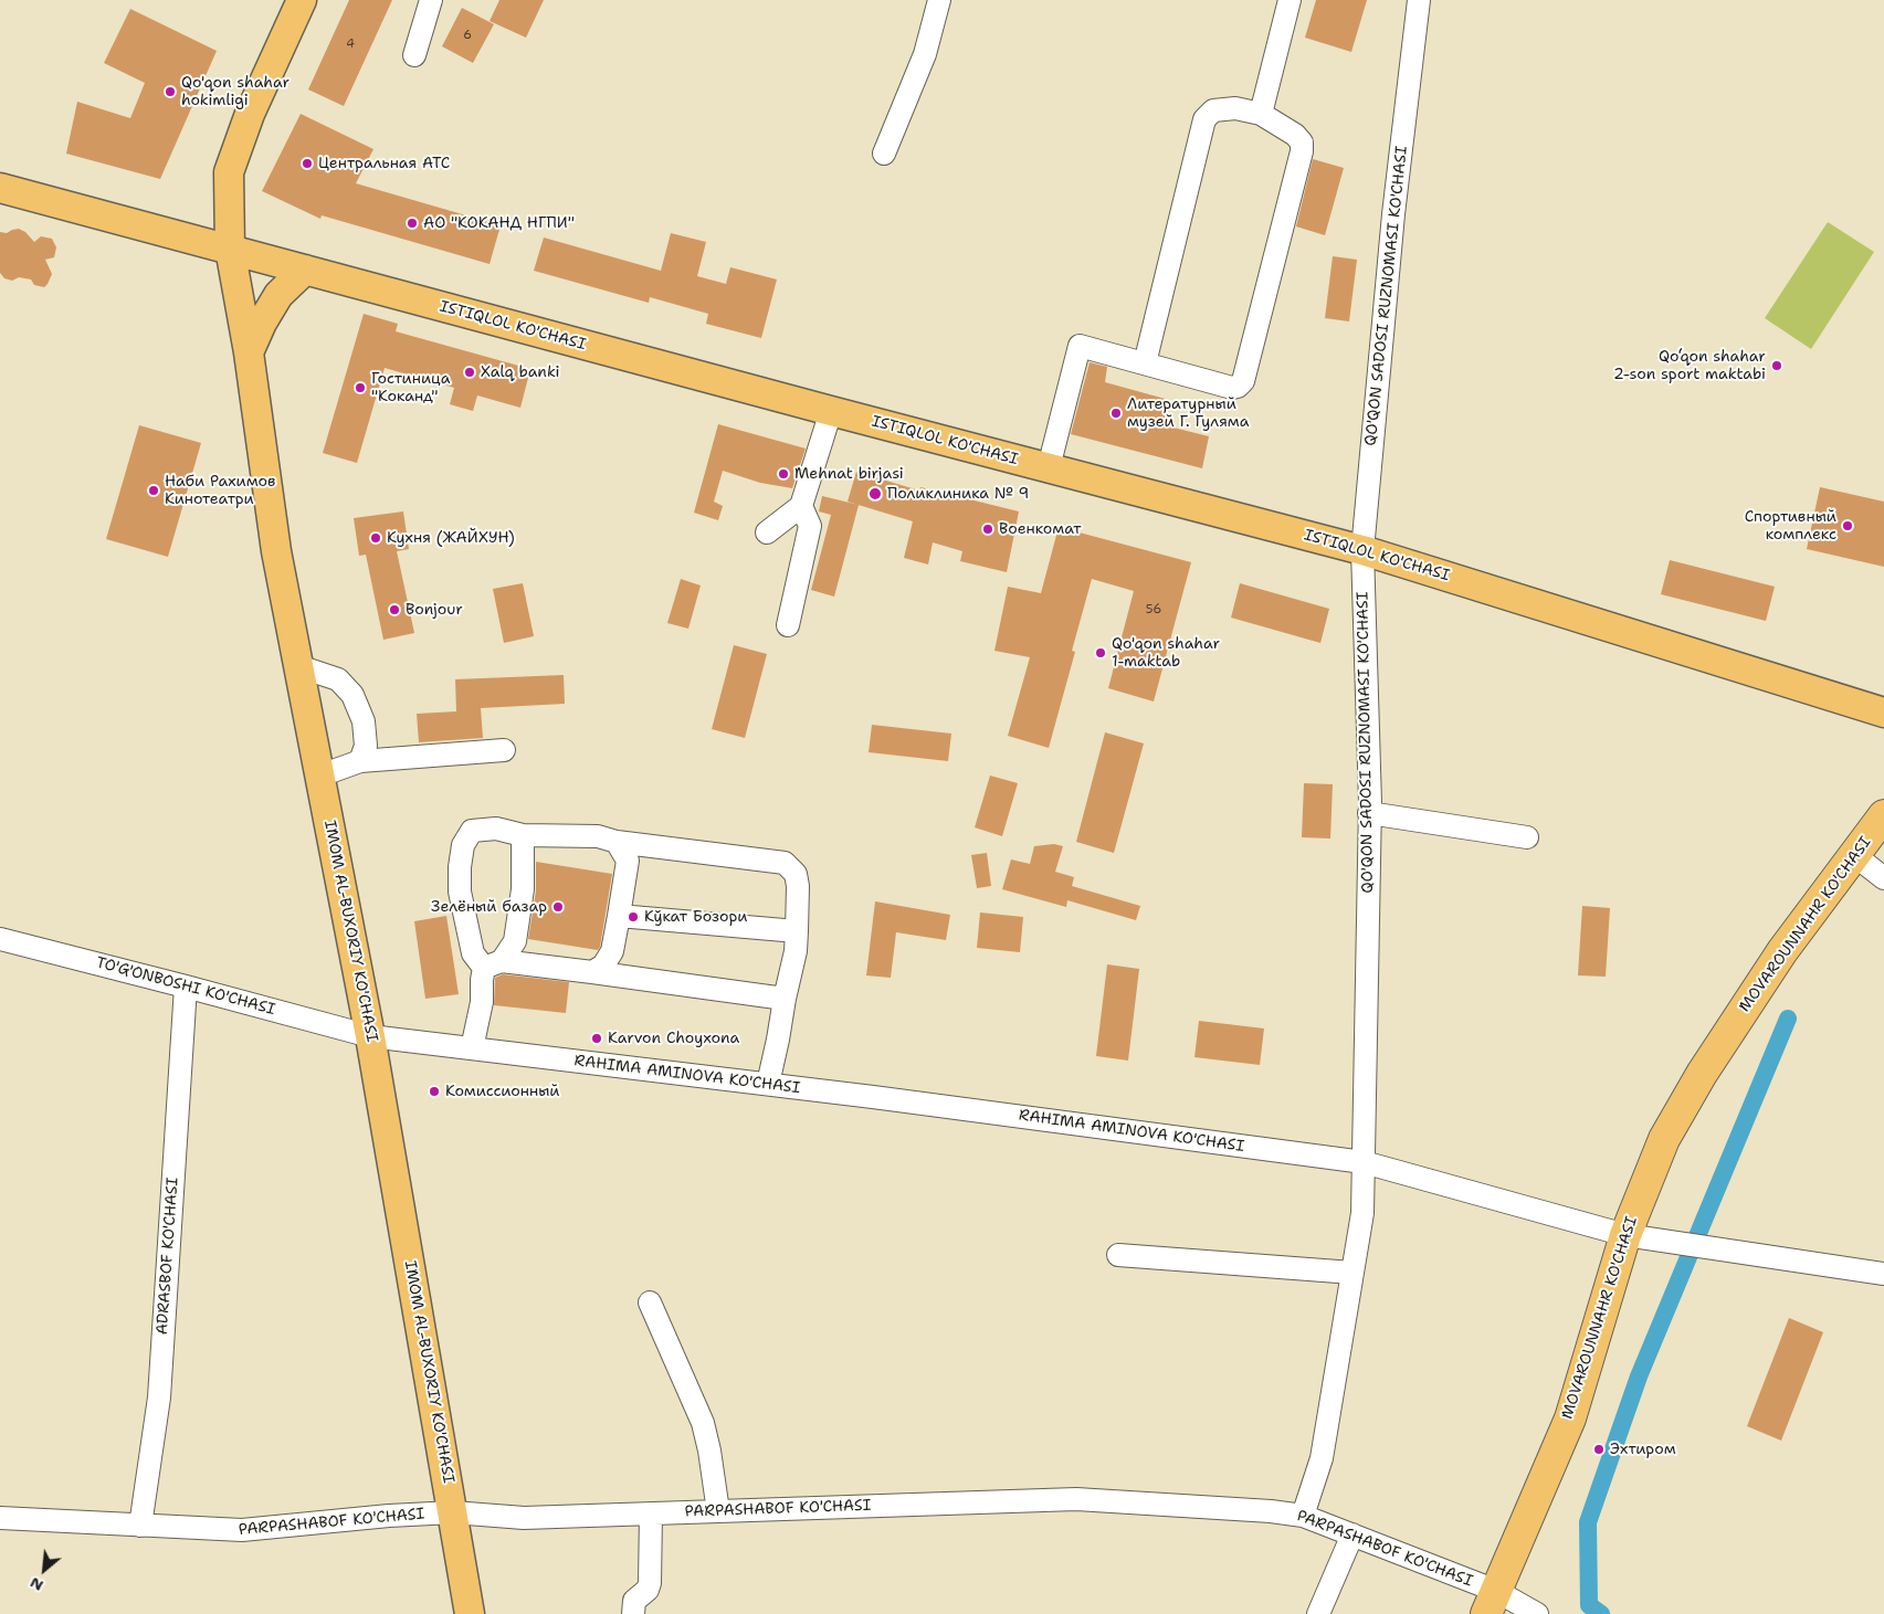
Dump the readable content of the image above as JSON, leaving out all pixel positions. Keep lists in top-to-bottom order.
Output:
{
  "streets": {
    "highway": ["MOVAROUNNAHR KO'CHASI"],
    "main road": ["ISTIQLOL KO'CHASI", "IMOM AL-BUXORIY KO'CHASI"],
    "street": [
      "QO'QON SADOSI RUZNOMASI KO'CHASI",
      "TO'G'ONBOSHI KO'CHASI",
      "RAHIMA AMINOVA KO'CHASI",
      "ADRASBOF KO'CHASI",
      "PARPASHABOF KO'CHASI"
    ]
  },
  "crossings": [
    ["QO'QON SADOSI RUZNOMASI KO'CHASI", "ISTIQLOL KO'CHASI"],
    ["QO'QON SADOSI RUZNOMASI KO'CHASI", "RAHIMA AMINOVA KO'CHASI"],
    ["QO'QON SADOSI RUZNOMASI KO'CHASI", "PARPASHABOF KO'CHASI"],
    ["ISTIQLOL KO'CHASI", "IMOM AL-BUXORIY KO'CHASI"],
    ["MOVAROUNNAHR KO'CHASI", "RAHIMA AMINOVA KO'CHASI"],
    ["MOVAROUNNAHR KO'CHASI", "PARPASHABOF KO'CHASI"],
    ["IMOM AL-BUXORIY KO'CHASI", "TO'G'ONBOSHI KO'CHASI"],
    ["IMOM AL-BUXORIY KO'CHASI", "RAHIMA AMINOVA KO'CHASI"],
    ["IMOM AL-BUXORIY KO'CHASI", "PARPASHABOF KO'CHASI"],
    ["TO'G'ONBOSHI KO'CHASI", "RAHIMA AMINOVA KO'CHASI"],
    ["TO'G'ONBOSHI KO'CHASI", "ADRASBOF KO'CHASI"],
    ["ADRASBOF KO'CHASI", "PARPASHABOF KO'CHASI"]
  ],
  "places": [
    "Qo'qon shahar hokimligi",
    "Центральная АТС",
    "АО \"КОКАНД НГПИ\"",
    "Qo‘qon shahar 2-son sport maktabi",
    "Xalq banki",
    "Гостиница \"Коканд\"",
    "Литературный музей Г. Гуляма",
    "Mehnat birjasi",
    "Наби Рахимов Кинотеатри",
    "Поликлиника № 9",
    "Спортивный комплекс",
    "Военкомат",
    "Кухня (ЖАЙХУН)",
    "Bonjour",
    "Qo'qon shahar 1-maktab",
    "Зелёный базар",
    "Кўкат Бозори",
    "Karvon Choyxona",
    "Комиссионный",
    "Эхтиром"
  ],
  "house_numbers": ["6", "4", "56"],
  "north": "bottom left"
}
